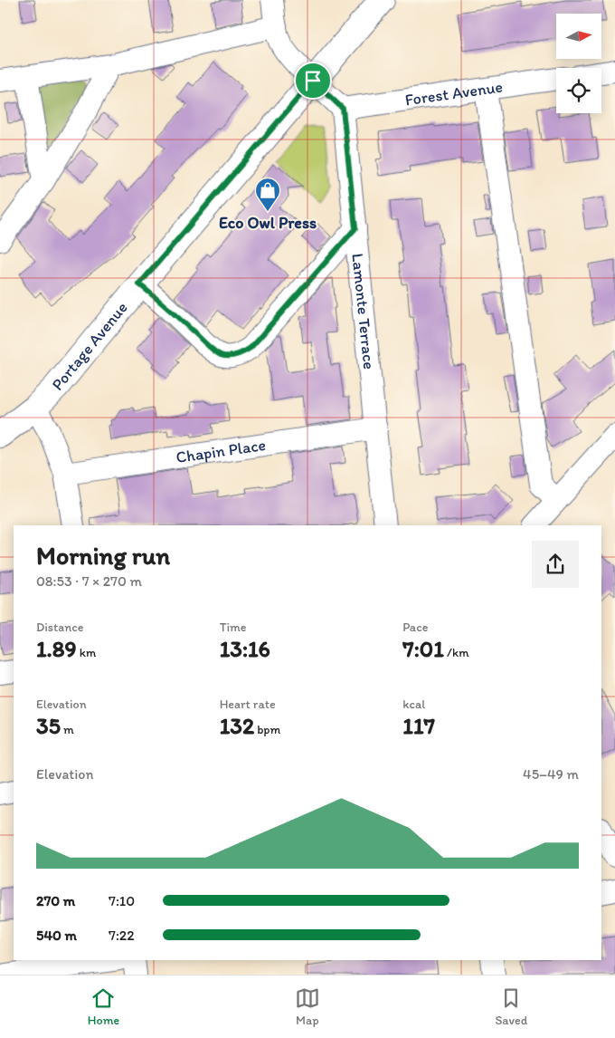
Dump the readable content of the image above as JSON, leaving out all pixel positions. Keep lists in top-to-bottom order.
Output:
{
  "streets": {
    "main road": ["Portage Avenue"],
    "street": ["Forest Avenue", "Lamonte Terrace", "Chapin Place"]
  },
  "crossings": [
    ["Forest Avenue", "Lamonte Terrace"],
    ["Lamonte Terrace", "Chapin Place"]
  ],
  "places": {
    "shop": ["Eco Owl Press"]
  },
  "north": "right",
  "page": {
    "heading": ["Morning run", "08:53 · 7 × 270 m"],
    "stats": [
      ["Distance", "1.89 km"],
      ["Time", "13:16"],
      ["Pace", "7:01 /km"],
      ["Elevation", "35 m"],
      ["Heart rate", "132 bpm"],
      ["kcal", "117"]
    ],
    "chart": ["Elevation", "45–49 m"],
    "list": [
      {
        "name": "270 m",
        "note": "7:10"
      },
      {
        "name": "540 m",
        "note": "7:22"
      }
    ],
    "tabs": ["Home", "Map", "Saved"]
  }
}
